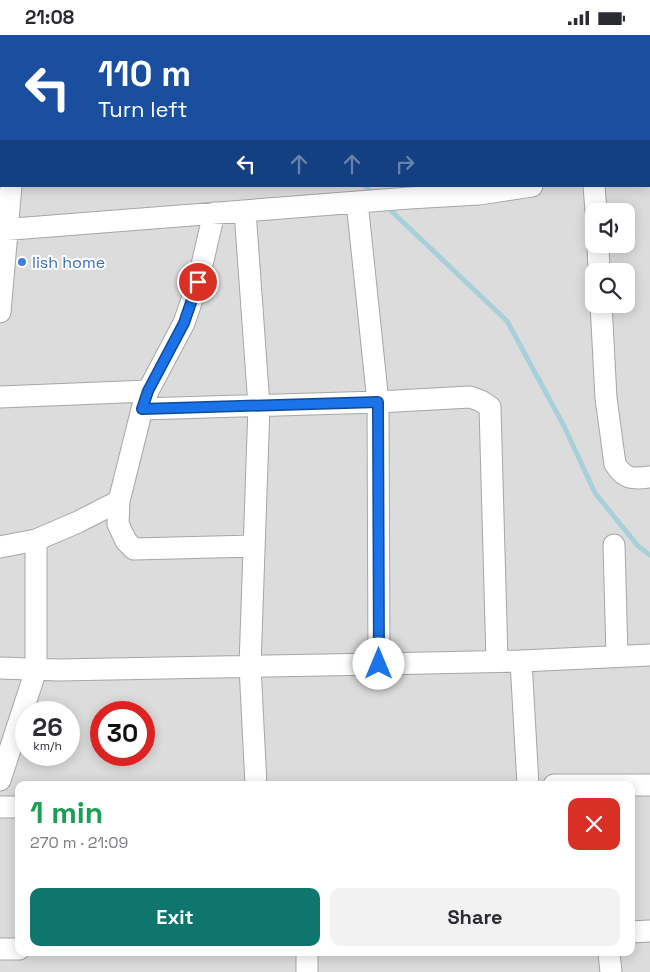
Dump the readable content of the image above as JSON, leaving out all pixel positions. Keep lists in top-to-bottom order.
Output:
{
  "places": ["lish home"],
  "page": {
    "status": "21:08",
    "turn": ["110 m", "Turn left"],
    "speed": "26 km/h",
    "limit": "30",
    "heading": ["1 min", "270 m · 21:09"],
    "buttons": ["Exit", "Share"]
  }
}
